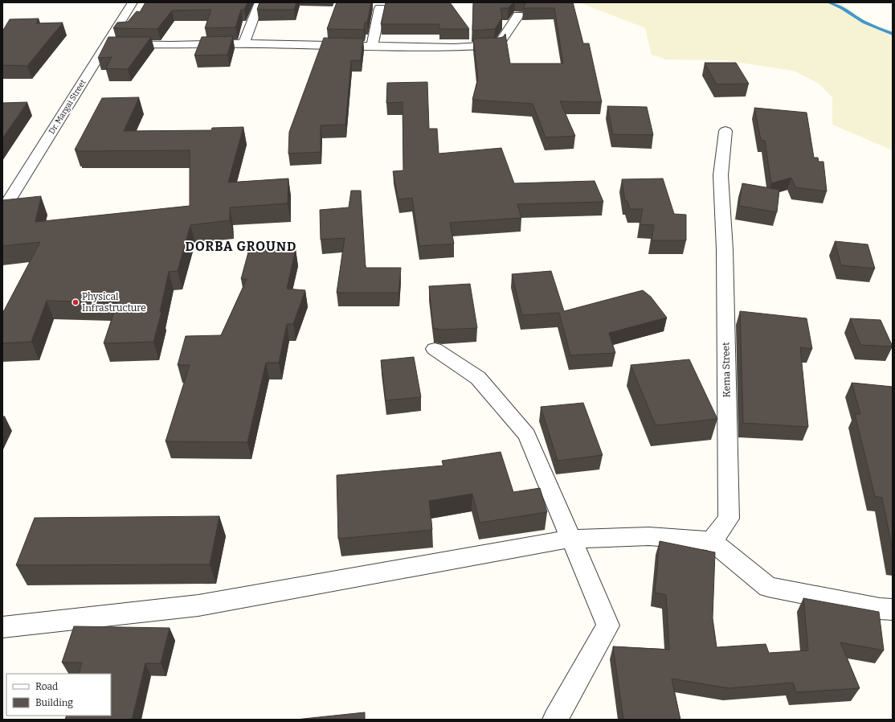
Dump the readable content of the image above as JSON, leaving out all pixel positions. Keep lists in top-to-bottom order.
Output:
{
  "streets": {
    "street": ["Dr. Margai Street", "Kema Street"]
  },
  "districts": ["DORBA GROUND"],
  "places": ["Physical Infrastructure"],
  "legend": ["Road", "Building"]
}
